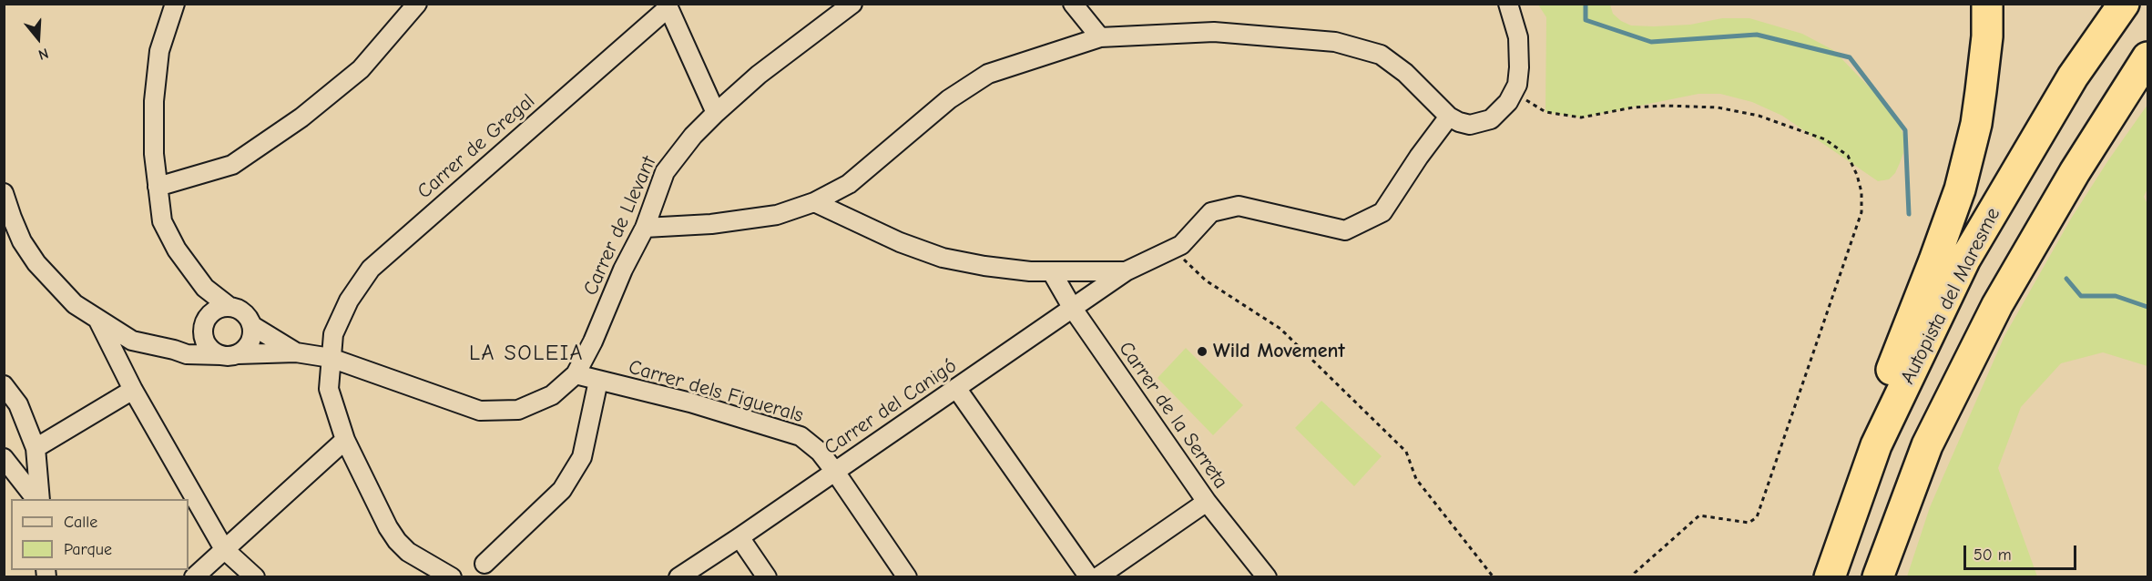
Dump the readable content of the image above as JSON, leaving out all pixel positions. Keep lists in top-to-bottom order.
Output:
{
  "streets": {
    "highway": ["Autopista del Maresme"],
    "street": [
      "Carrer de Gregal",
      "Carrer de Llevant",
      "Carrer dels Figuerals",
      "Carrer del Canigó",
      "Carrer de la Serreta"
    ]
  },
  "crossings": [
    ["Carrer de Gregal", "Carrer de Llevant"],
    ["Carrer de Llevant", "Carrer dels Figuerals"],
    ["Carrer dels Figuerals", "Carrer del Canigó"],
    ["Carrer del Canigó", "Carrer de la Serreta"]
  ],
  "districts": ["LA SOLEIA"],
  "places": ["Wild Movement"],
  "legend": ["Calle", "Parque"],
  "scale_bar": "50 m",
  "north": "bottom"
}
